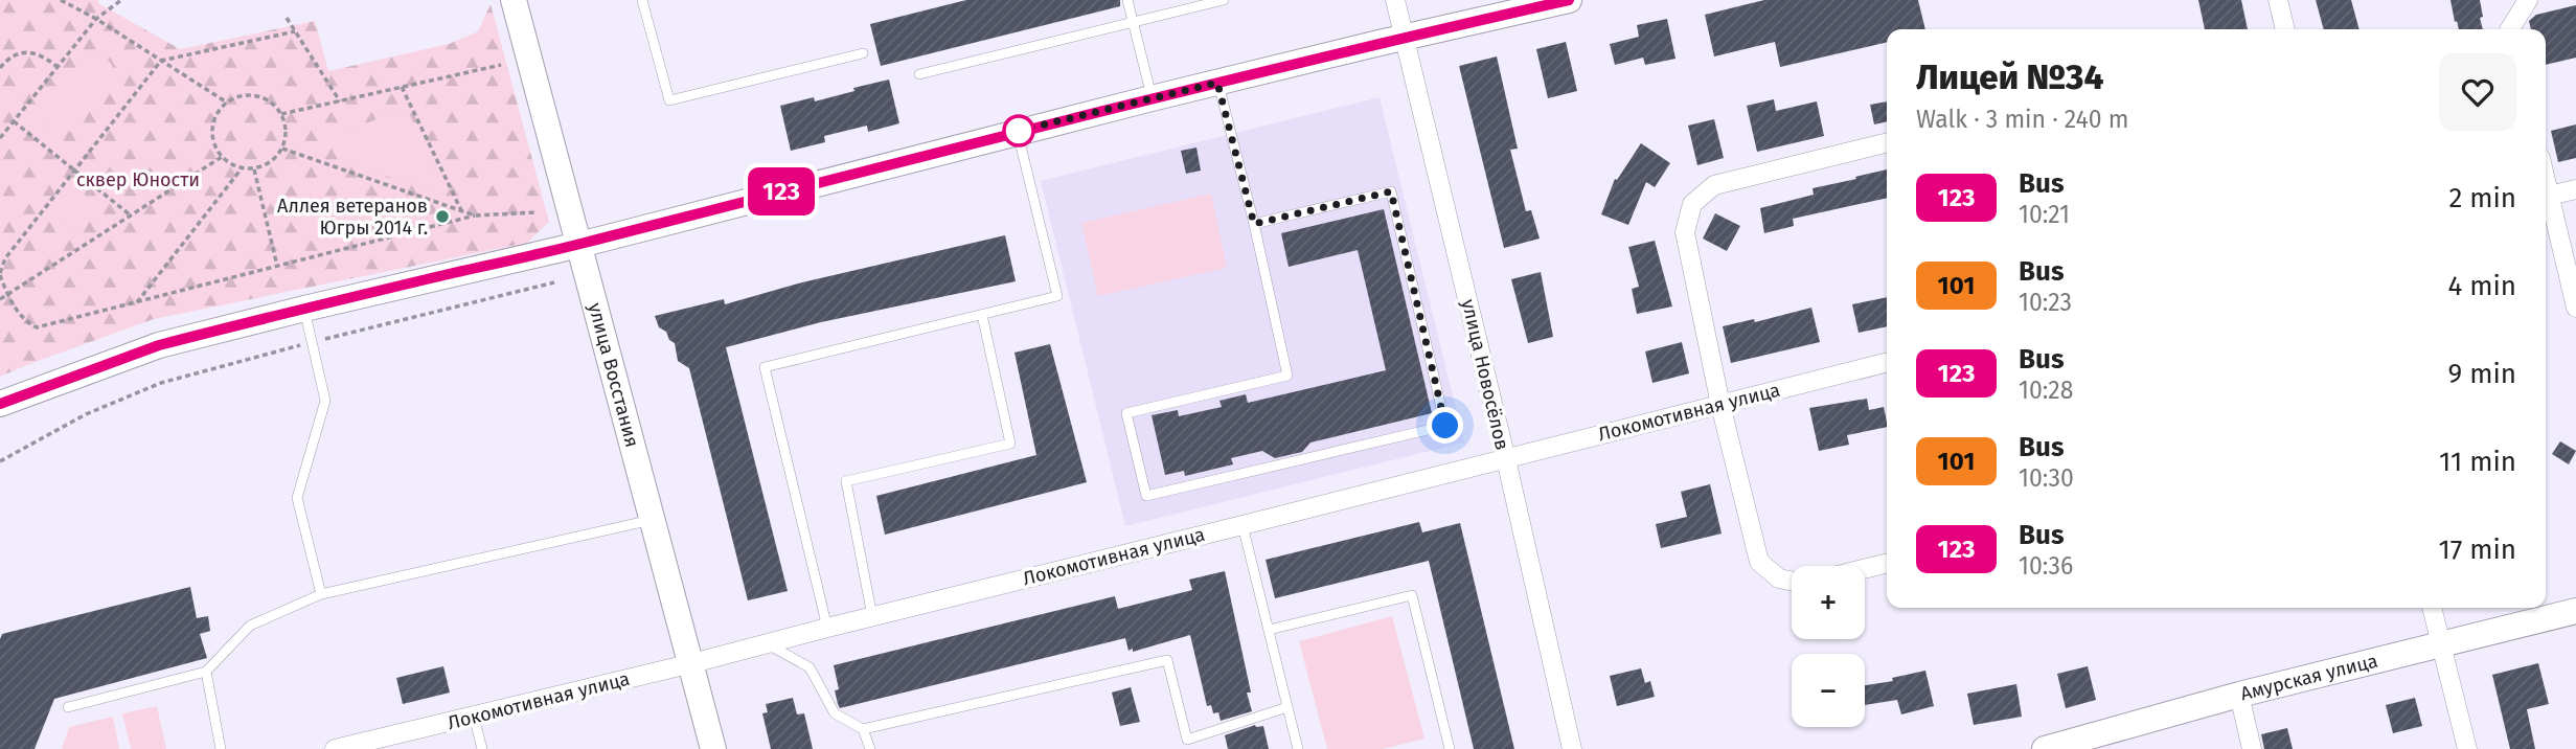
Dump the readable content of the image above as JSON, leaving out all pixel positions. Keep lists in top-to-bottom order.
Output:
{
  "streets": {
    "street": [
      "улица Восстания",
      "улица Новосёлов",
      "Локомотивная улица",
      "Амурская улица"
    ]
  },
  "crossings": [
    ["улица Восстания", "Локомотивная улица"],
    ["улица Новосёлов", "Локомотивная улица"]
  ],
  "parks": ["сквер Юности"],
  "places": ["Аллея ветеранов Югры 2014 г."],
  "lines": ["bus line 123"],
  "page": {
    "on_map": "123",
    "heading": ["Лицей №34", "Walk · 3 min · 240 m"],
    "list": [
      {
        "mark": "123",
        "name": "Bus",
        "note": "10:21",
        "value": "2 min"
      },
      {
        "mark": "101",
        "name": "Bus",
        "note": "10:23",
        "value": "4 min"
      },
      {
        "mark": "123",
        "name": "Bus",
        "note": "10:28",
        "value": "9 min"
      },
      {
        "mark": "101",
        "name": "Bus",
        "note": "10:30",
        "value": "11 min"
      },
      {
        "mark": "123",
        "name": "Bus",
        "note": "10:36",
        "value": "17 min"
      }
    ],
    "map_buttons": ["+", "−"]
  }
}
